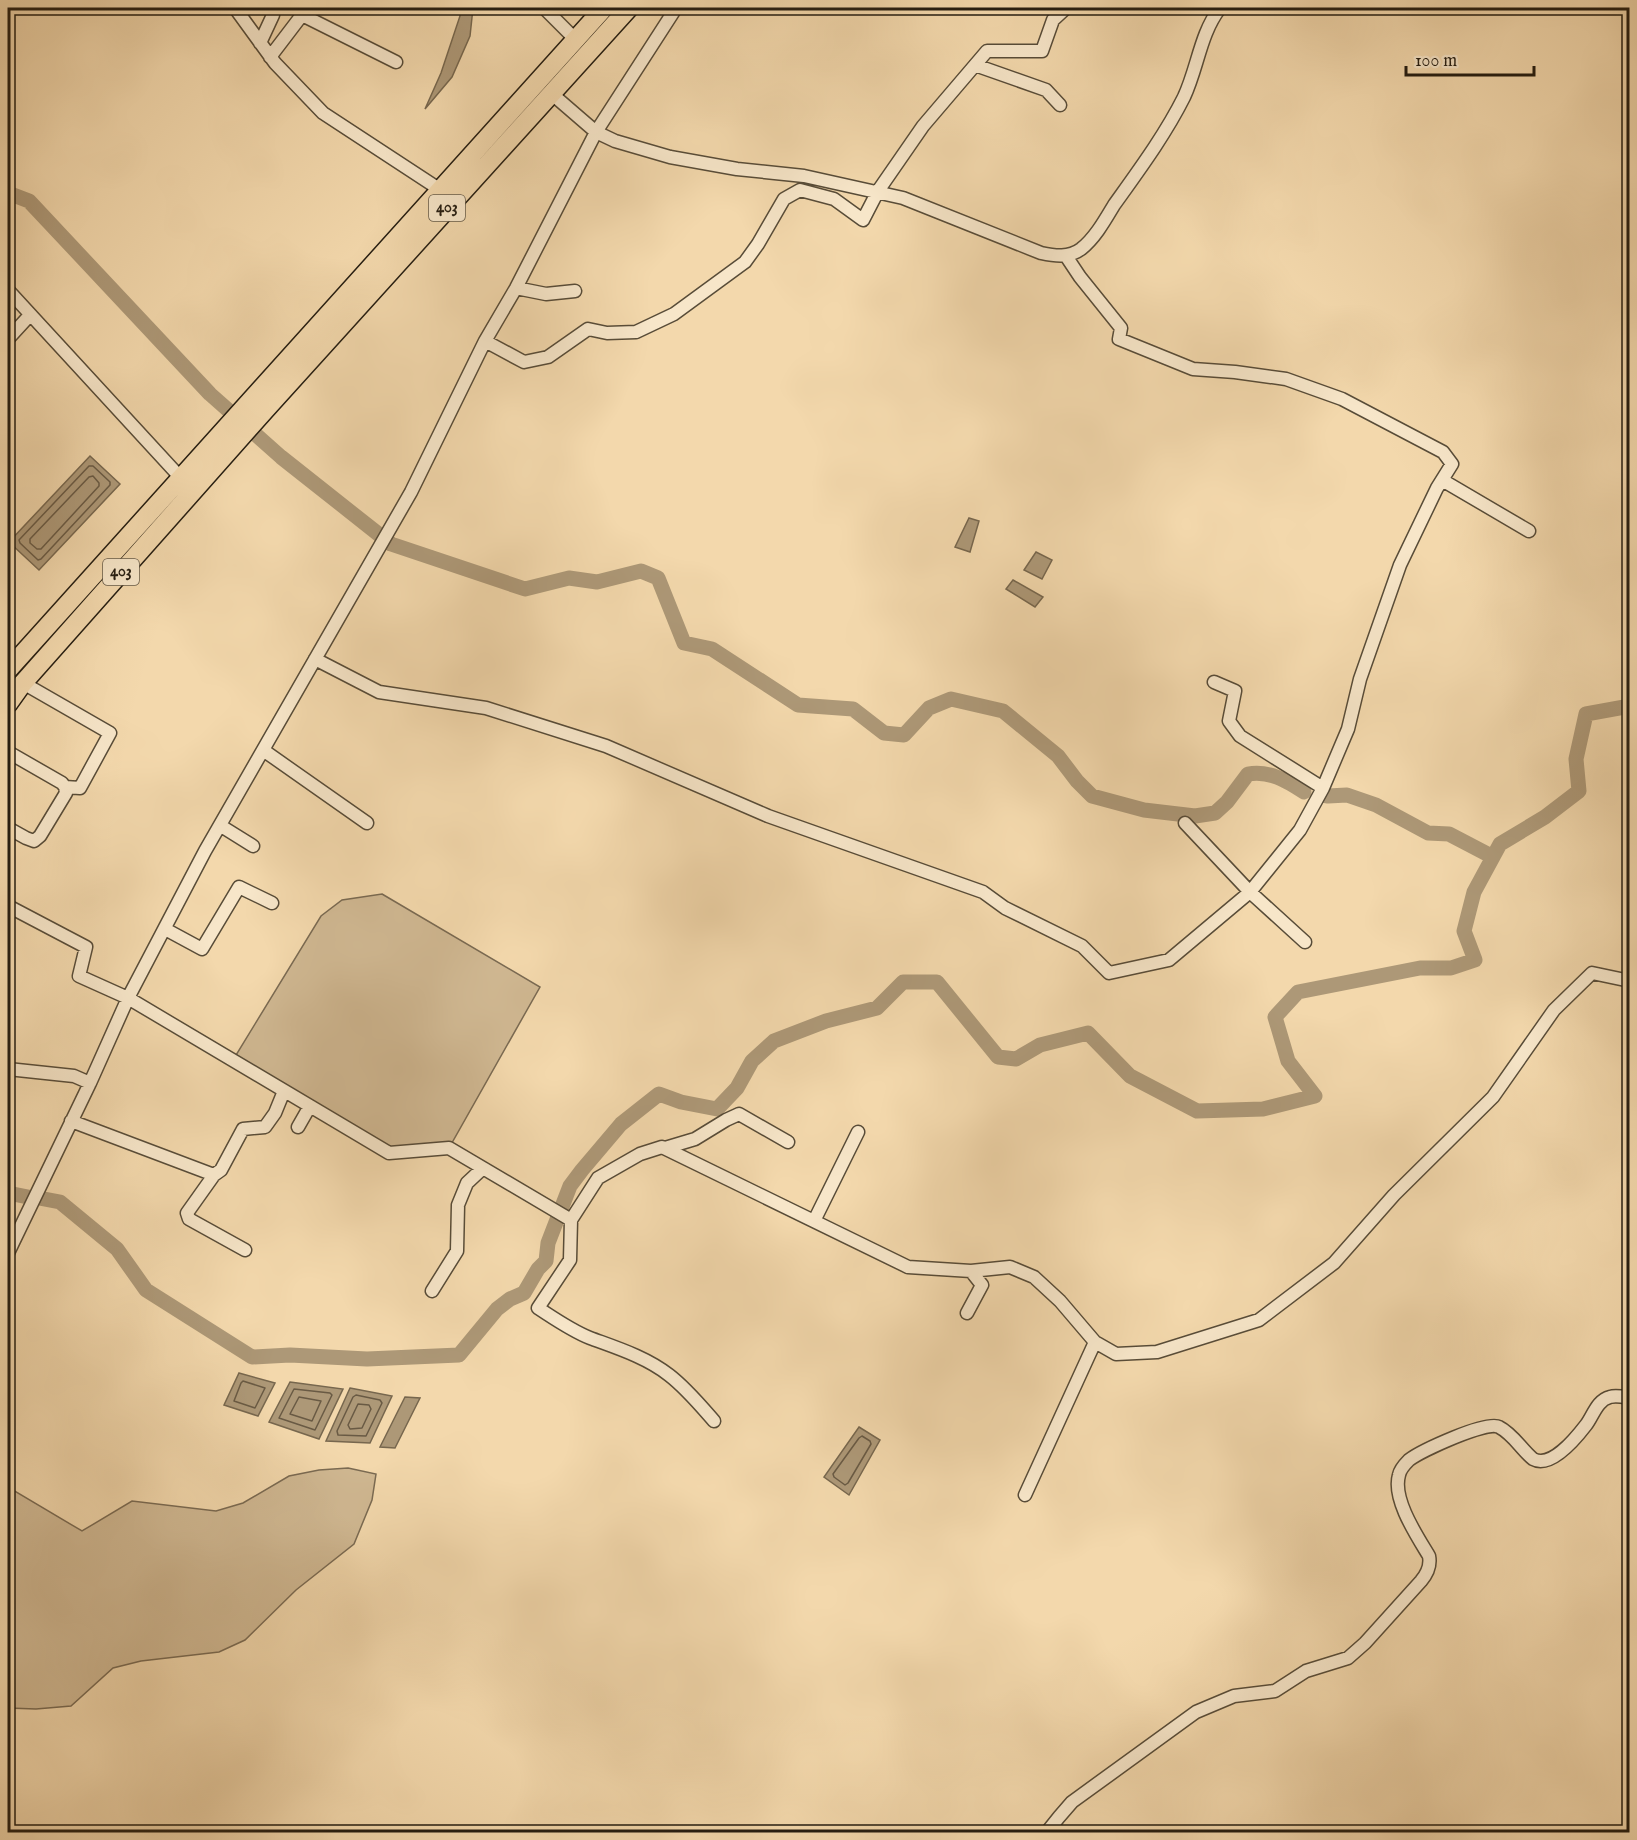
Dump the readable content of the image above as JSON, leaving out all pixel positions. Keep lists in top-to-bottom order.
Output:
{
  "streets": {
    "highway": ["403"]
  },
  "scale_bar": "100 m"
}
